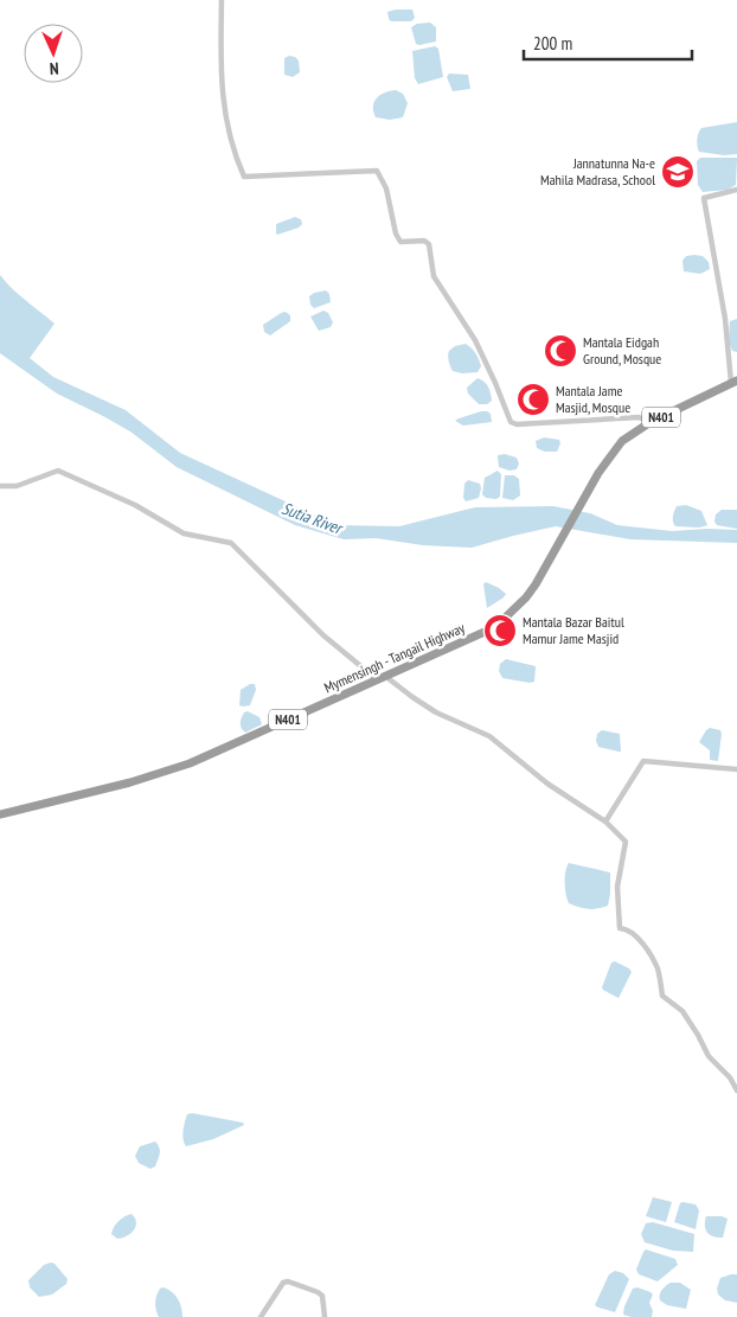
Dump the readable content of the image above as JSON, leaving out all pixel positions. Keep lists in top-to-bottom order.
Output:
{
  "streets": {
    "highway": ["N401", "Mymensingh - Tangail Highway"]
  },
  "water": ["Sutia River"],
  "places": {
    "school or university": ["Jannatunna Na-e Mahila Madrasa, School"],
    "mosque": ["Mantala Eidgah Ground, Mosque", "Mantala Jame Masjid, Mosque", "Mantala Bazar Baitul Mamur Jame Masjid"]
  },
  "scale_bar": "200 m",
  "north": "bottom"
}
